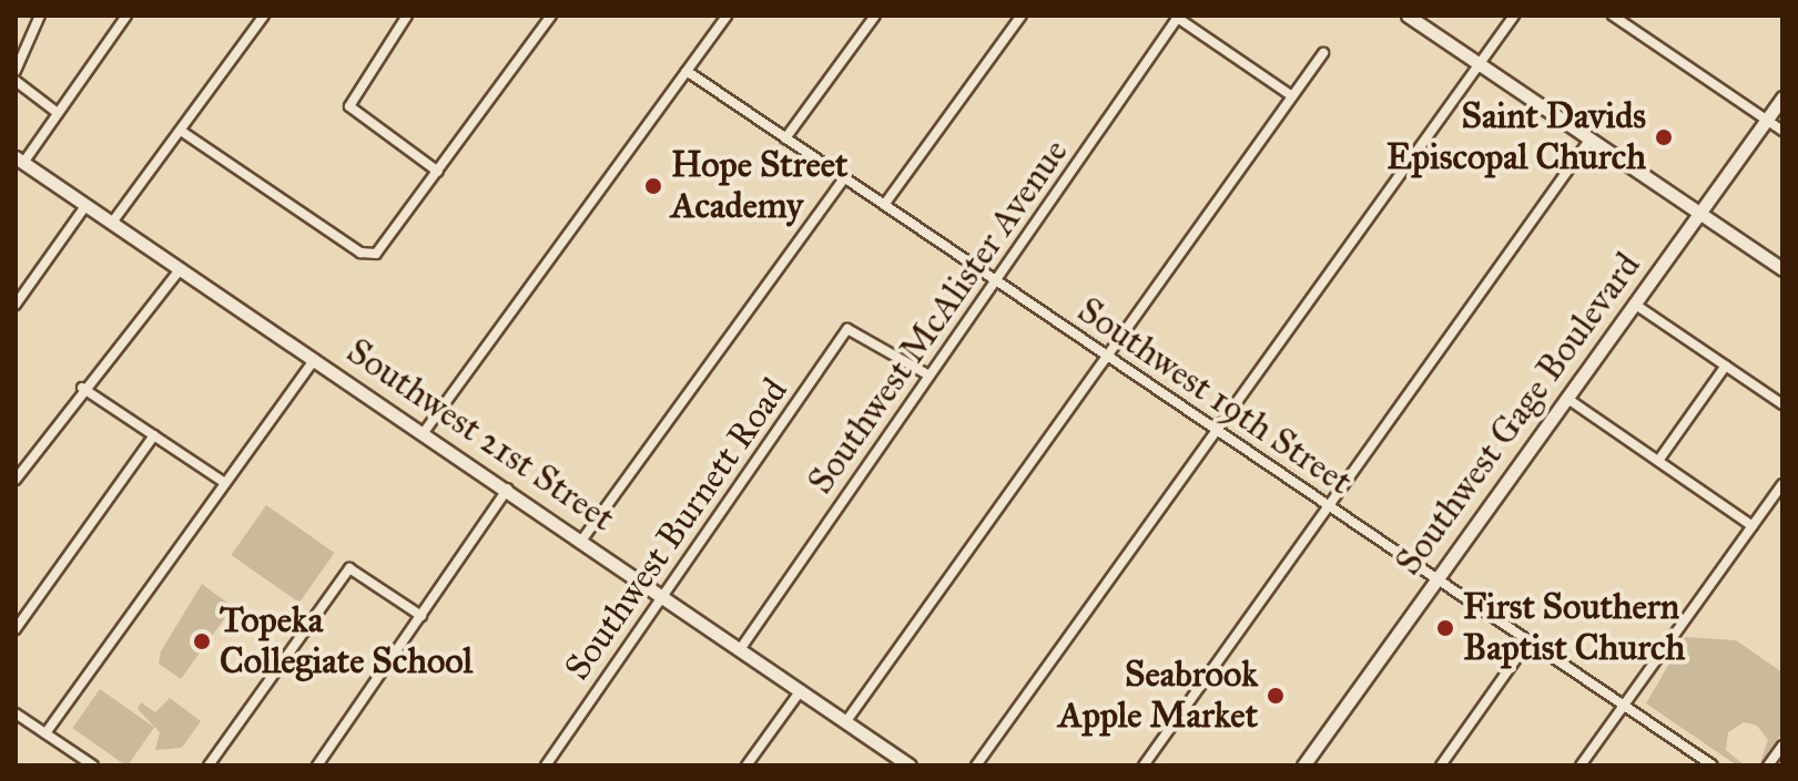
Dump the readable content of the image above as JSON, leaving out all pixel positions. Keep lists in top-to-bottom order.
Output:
{
  "streets": {
    "main road": ["Southwest Gage Boulevard", "Southwest 21st Street"],
    "street": ["Southwest McAlister Avenue", "Southwest 19th Street", "Southwest Burnett Road"]
  },
  "crossings": [
    ["Southwest McAlister Avenue", "Southwest 19th Street"],
    ["Southwest McAlister Avenue", "Southwest 21st Street"],
    ["Southwest McAlister Avenue", "Southwest Burnett Road"],
    ["Southwest 19th Street", "Southwest Gage Boulevard"],
    ["Southwest 21st Street", "Southwest Burnett Road"]
  ],
  "places": [
    "Saint Davids Episcopal Church",
    "Hope Street Academy",
    "First Southern Baptist Church",
    "Topeka Collegiate School",
    "Seabrook Apple Market"
  ]
}
